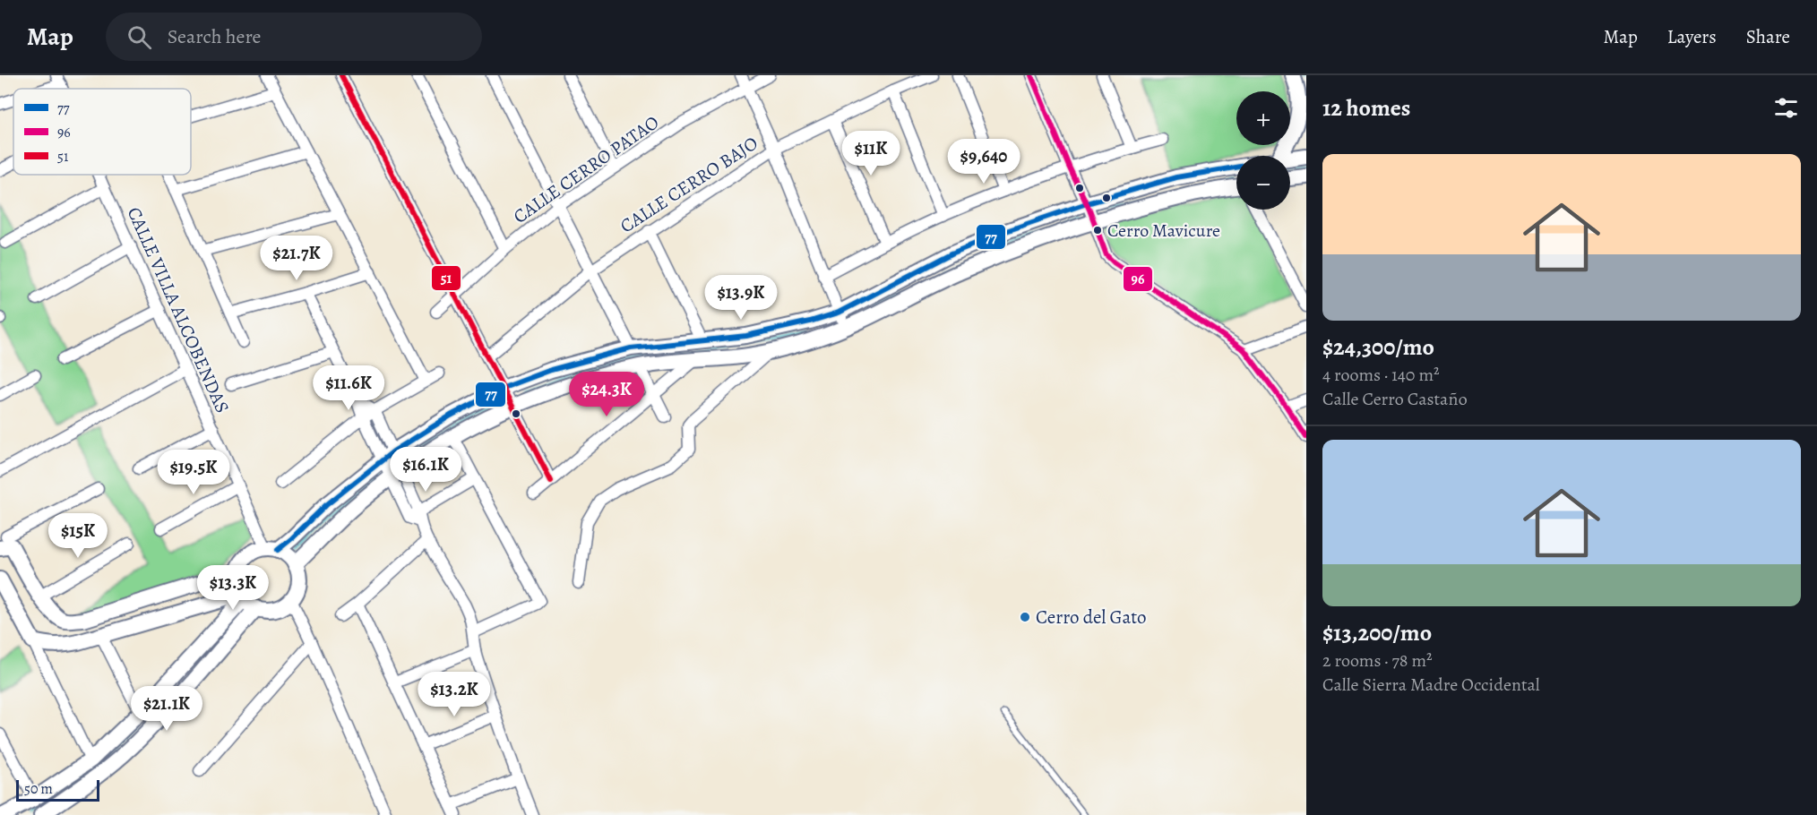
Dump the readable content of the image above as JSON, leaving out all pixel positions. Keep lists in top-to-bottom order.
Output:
{
  "streets": {
    "street": ["CALLE CERRO PATAO", "CALLE CERRO BAJO", "CALLE VILLA ALCOBENDAS"]
  },
  "places": ["Cerro Mavicure", "Cerro del Gato"],
  "lines": ["transit line 96", "transit line 51", "transit line 77"],
  "legend": ["77", "96", "51"],
  "scale_bar": "50 m",
  "page": {
    "header": "Map",
    "search": "Search here",
    "nav": ["Map", "Layers", "Share"],
    "heading": "12 homes",
    "map_buttons": ["+", "−"],
    "price": [
      "$11K",
      "$9,640",
      "$21.7K",
      "$13.9K",
      "$11.6K",
      "$24.3K",
      "$16.1K",
      "$19.5K",
      "$15K",
      "$13.3K",
      "$13.2K",
      "$21.1K"
    ],
    "list": [
      {
        "name": "$24,300/mo",
        "note": "4 rooms · 140 m² · Calle Cerro Castaño"
      },
      {
        "name": "$13,200/mo",
        "note": "2 rooms · 78 m² · Calle Sierra Madre Occidental"
      }
    ],
    "scale": "50 m"
  }
}
